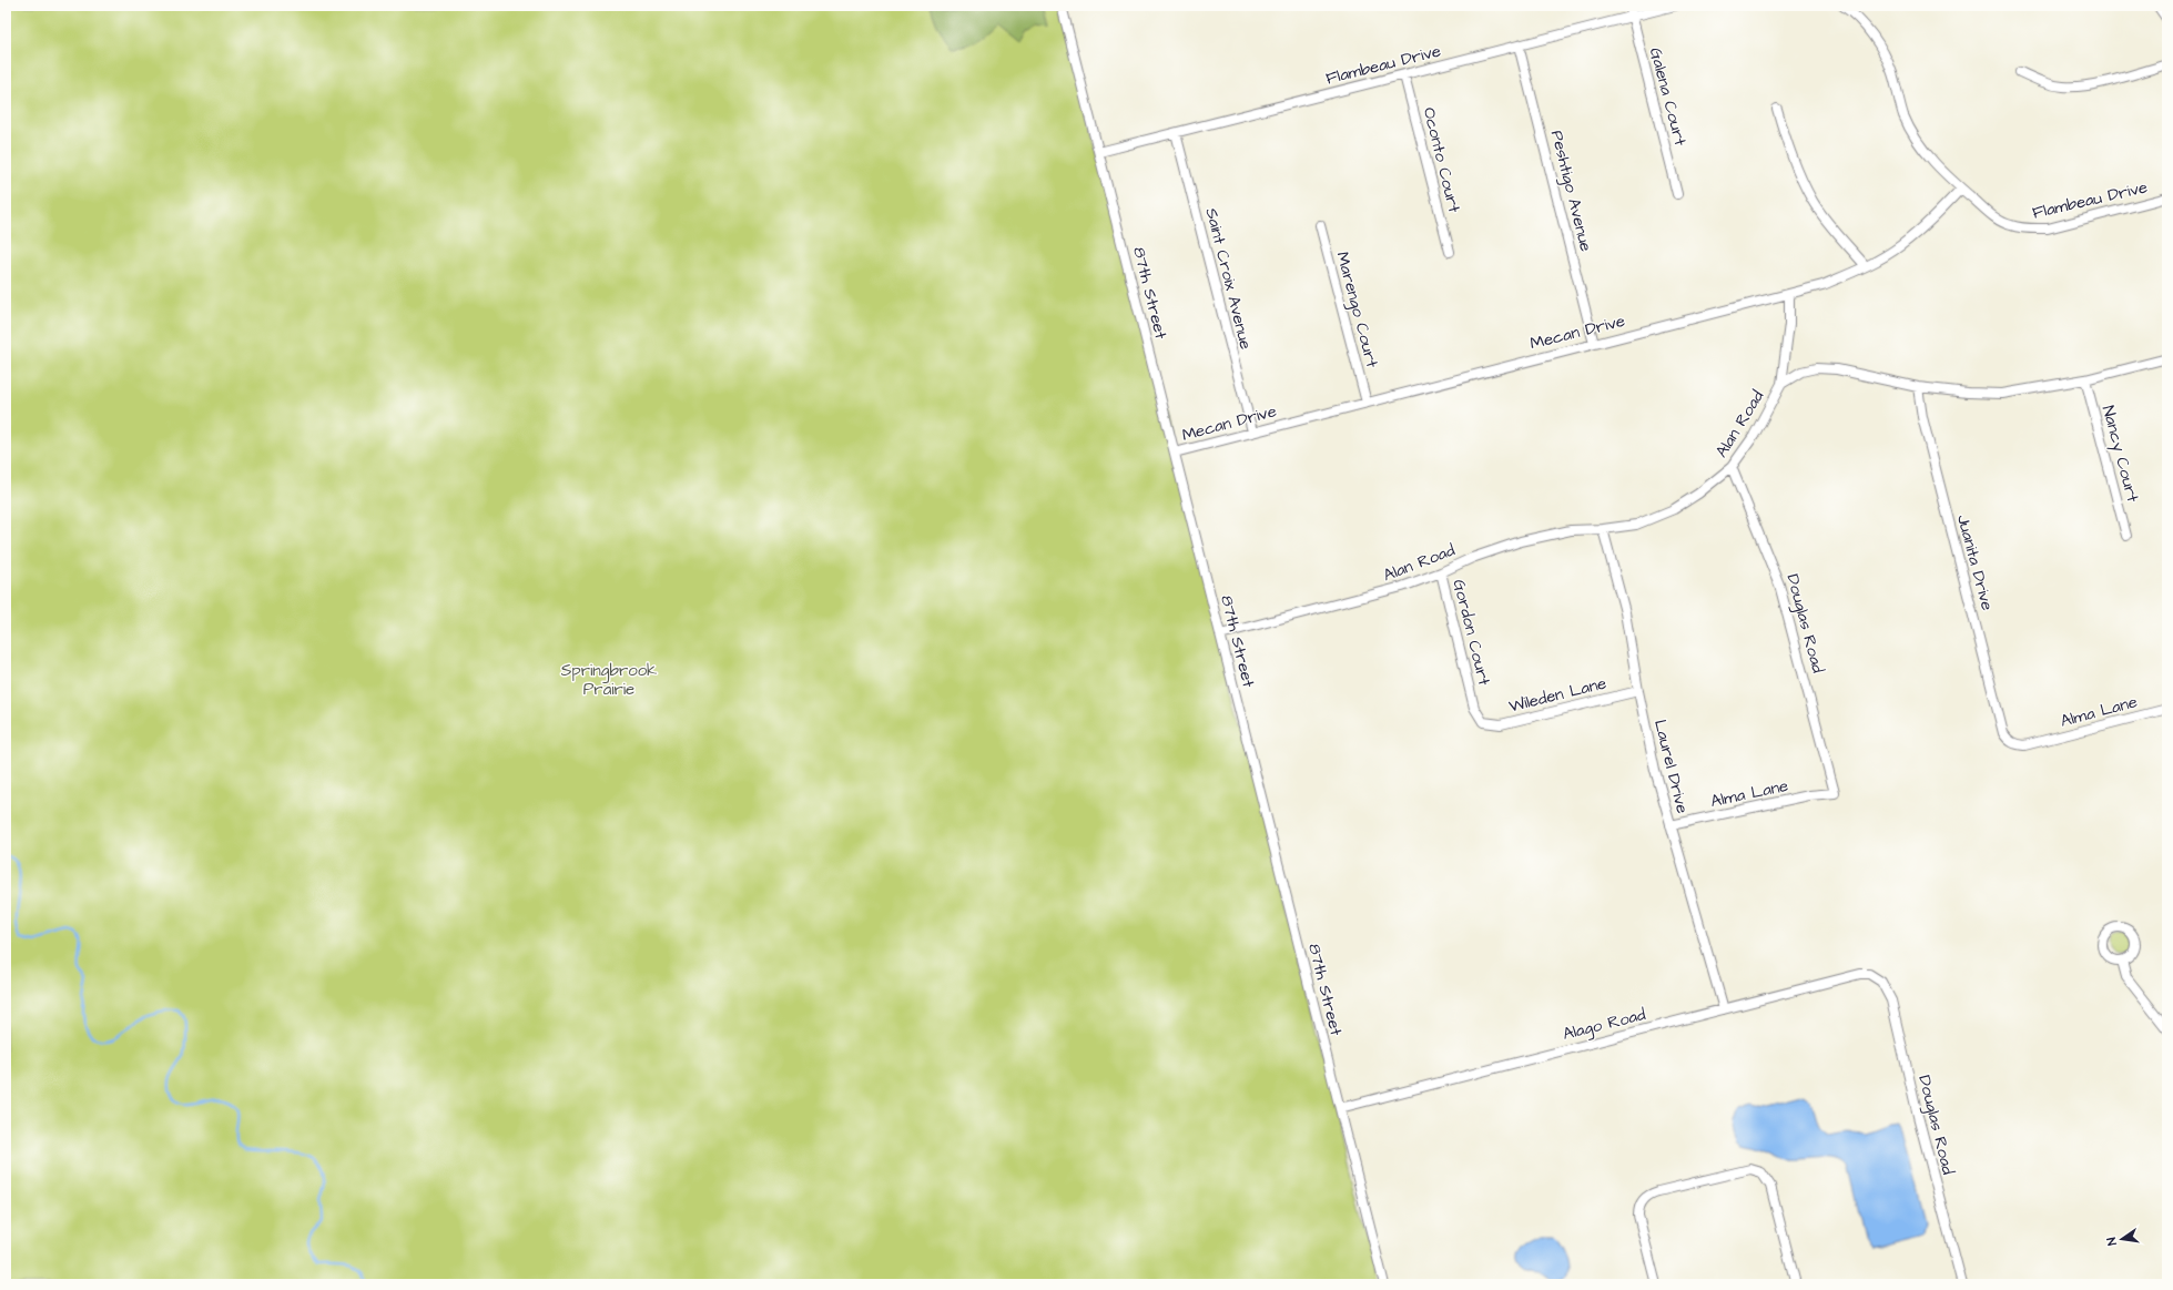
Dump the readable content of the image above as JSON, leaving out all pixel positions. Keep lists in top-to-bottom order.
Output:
{
  "streets": {
    "street": [
      "Flambeau Drive",
      "Galena Court",
      "Oconto Court",
      "Peshtigo Avenue",
      "Saint Croix Avenue",
      "87th Street",
      "Marengo Court",
      "Mecan Drive",
      "Alan Road",
      "Nancy Court",
      "Juanita Drive",
      "Douglas Road",
      "Gordon Court",
      "Wileden Lane",
      "Alma Lane",
      "Laurel Drive",
      "Alago Road"
    ]
  },
  "crossings": [
    ["Flambeau Drive", "Galena Court"],
    ["Flambeau Drive", "Oconto Court"],
    ["Flambeau Drive", "Peshtigo Avenue"],
    ["Flambeau Drive", "Saint Croix Avenue"],
    ["Flambeau Drive", "87th Street"],
    ["Flambeau Drive", "Mecan Drive"],
    ["Peshtigo Avenue", "Mecan Drive"],
    ["Saint Croix Avenue", "Mecan Drive"],
    ["87th Street", "Mecan Drive"],
    ["87th Street", "Alan Road"],
    ["87th Street", "Alago Road"],
    ["Marengo Court", "Mecan Drive"],
    ["Alan Road", "Nancy Court"],
    ["Alan Road", "Juanita Drive"],
    ["Alan Road", "Douglas Road"],
    ["Alan Road", "Gordon Court"],
    ["Alan Road", "Laurel Drive"],
    ["Juanita Drive", "Alma Lane"],
    ["Douglas Road", "Alma Lane"],
    ["Douglas Road", "Alago Road"],
    ["Gordon Court", "Wileden Lane"],
    ["Wileden Lane", "Laurel Drive"],
    ["Alma Lane", "Laurel Drive"],
    ["Laurel Drive", "Alago Road"]
  ],
  "parks": ["Springbrook Prairie"],
  "north": "left"
}
